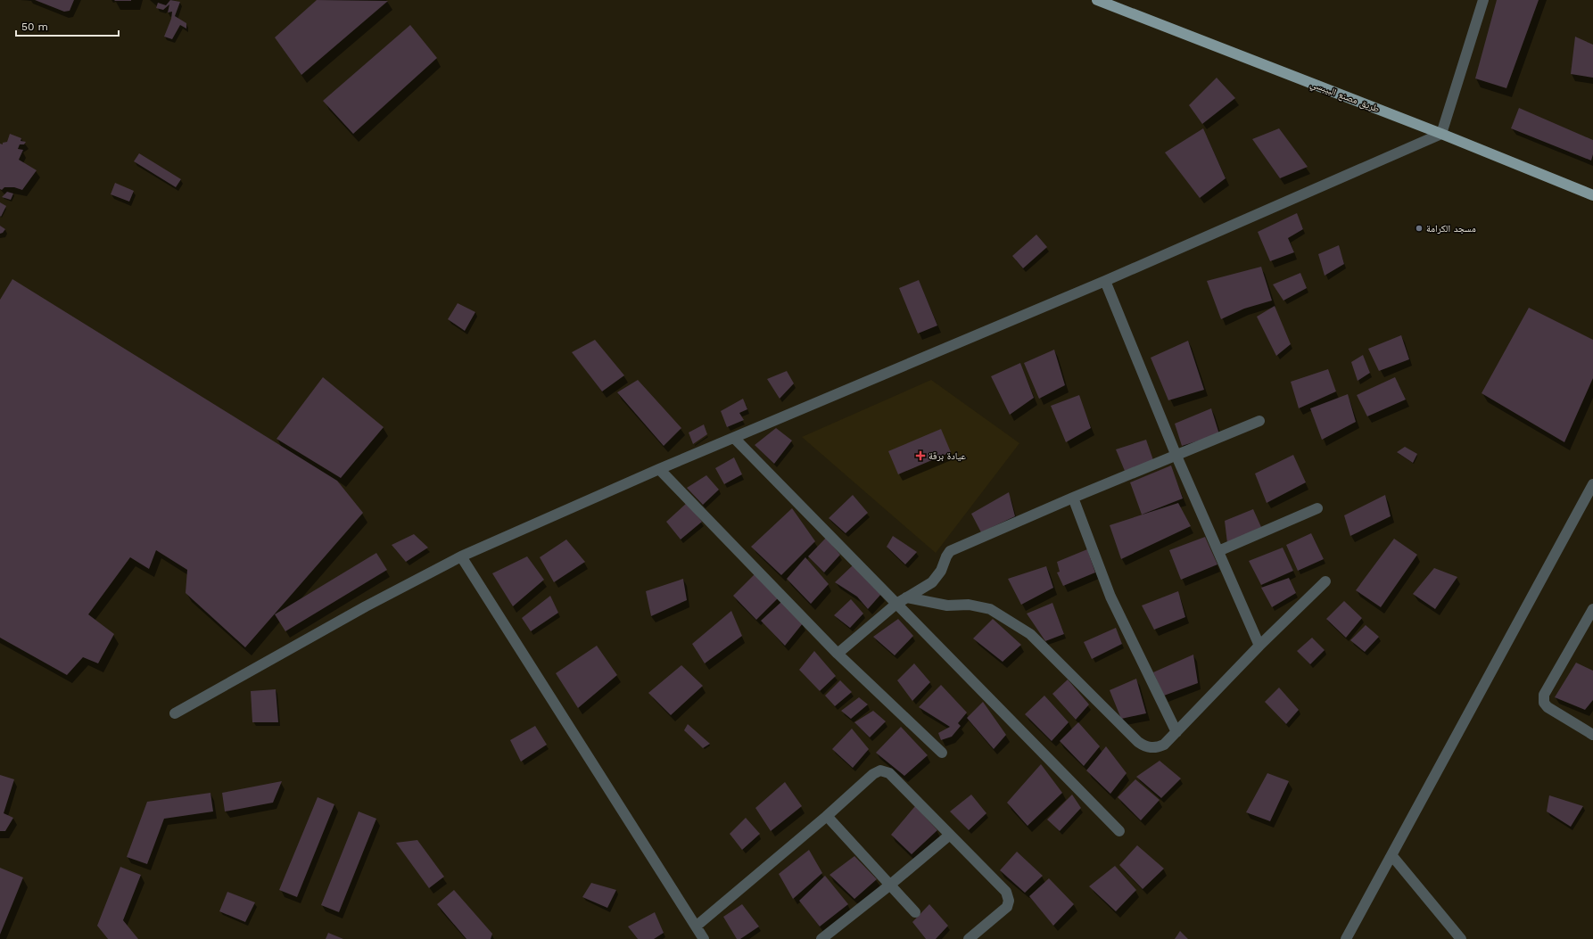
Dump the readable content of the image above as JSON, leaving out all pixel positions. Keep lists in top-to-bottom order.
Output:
{
  "streets": {
    "main road": ["طريق مصنع البيبسي"]
  },
  "places": {
    "other": ["مسجد الكرامة"],
    "health": ["عيادة برقة"]
  },
  "scale_bar": "50 m"
}
